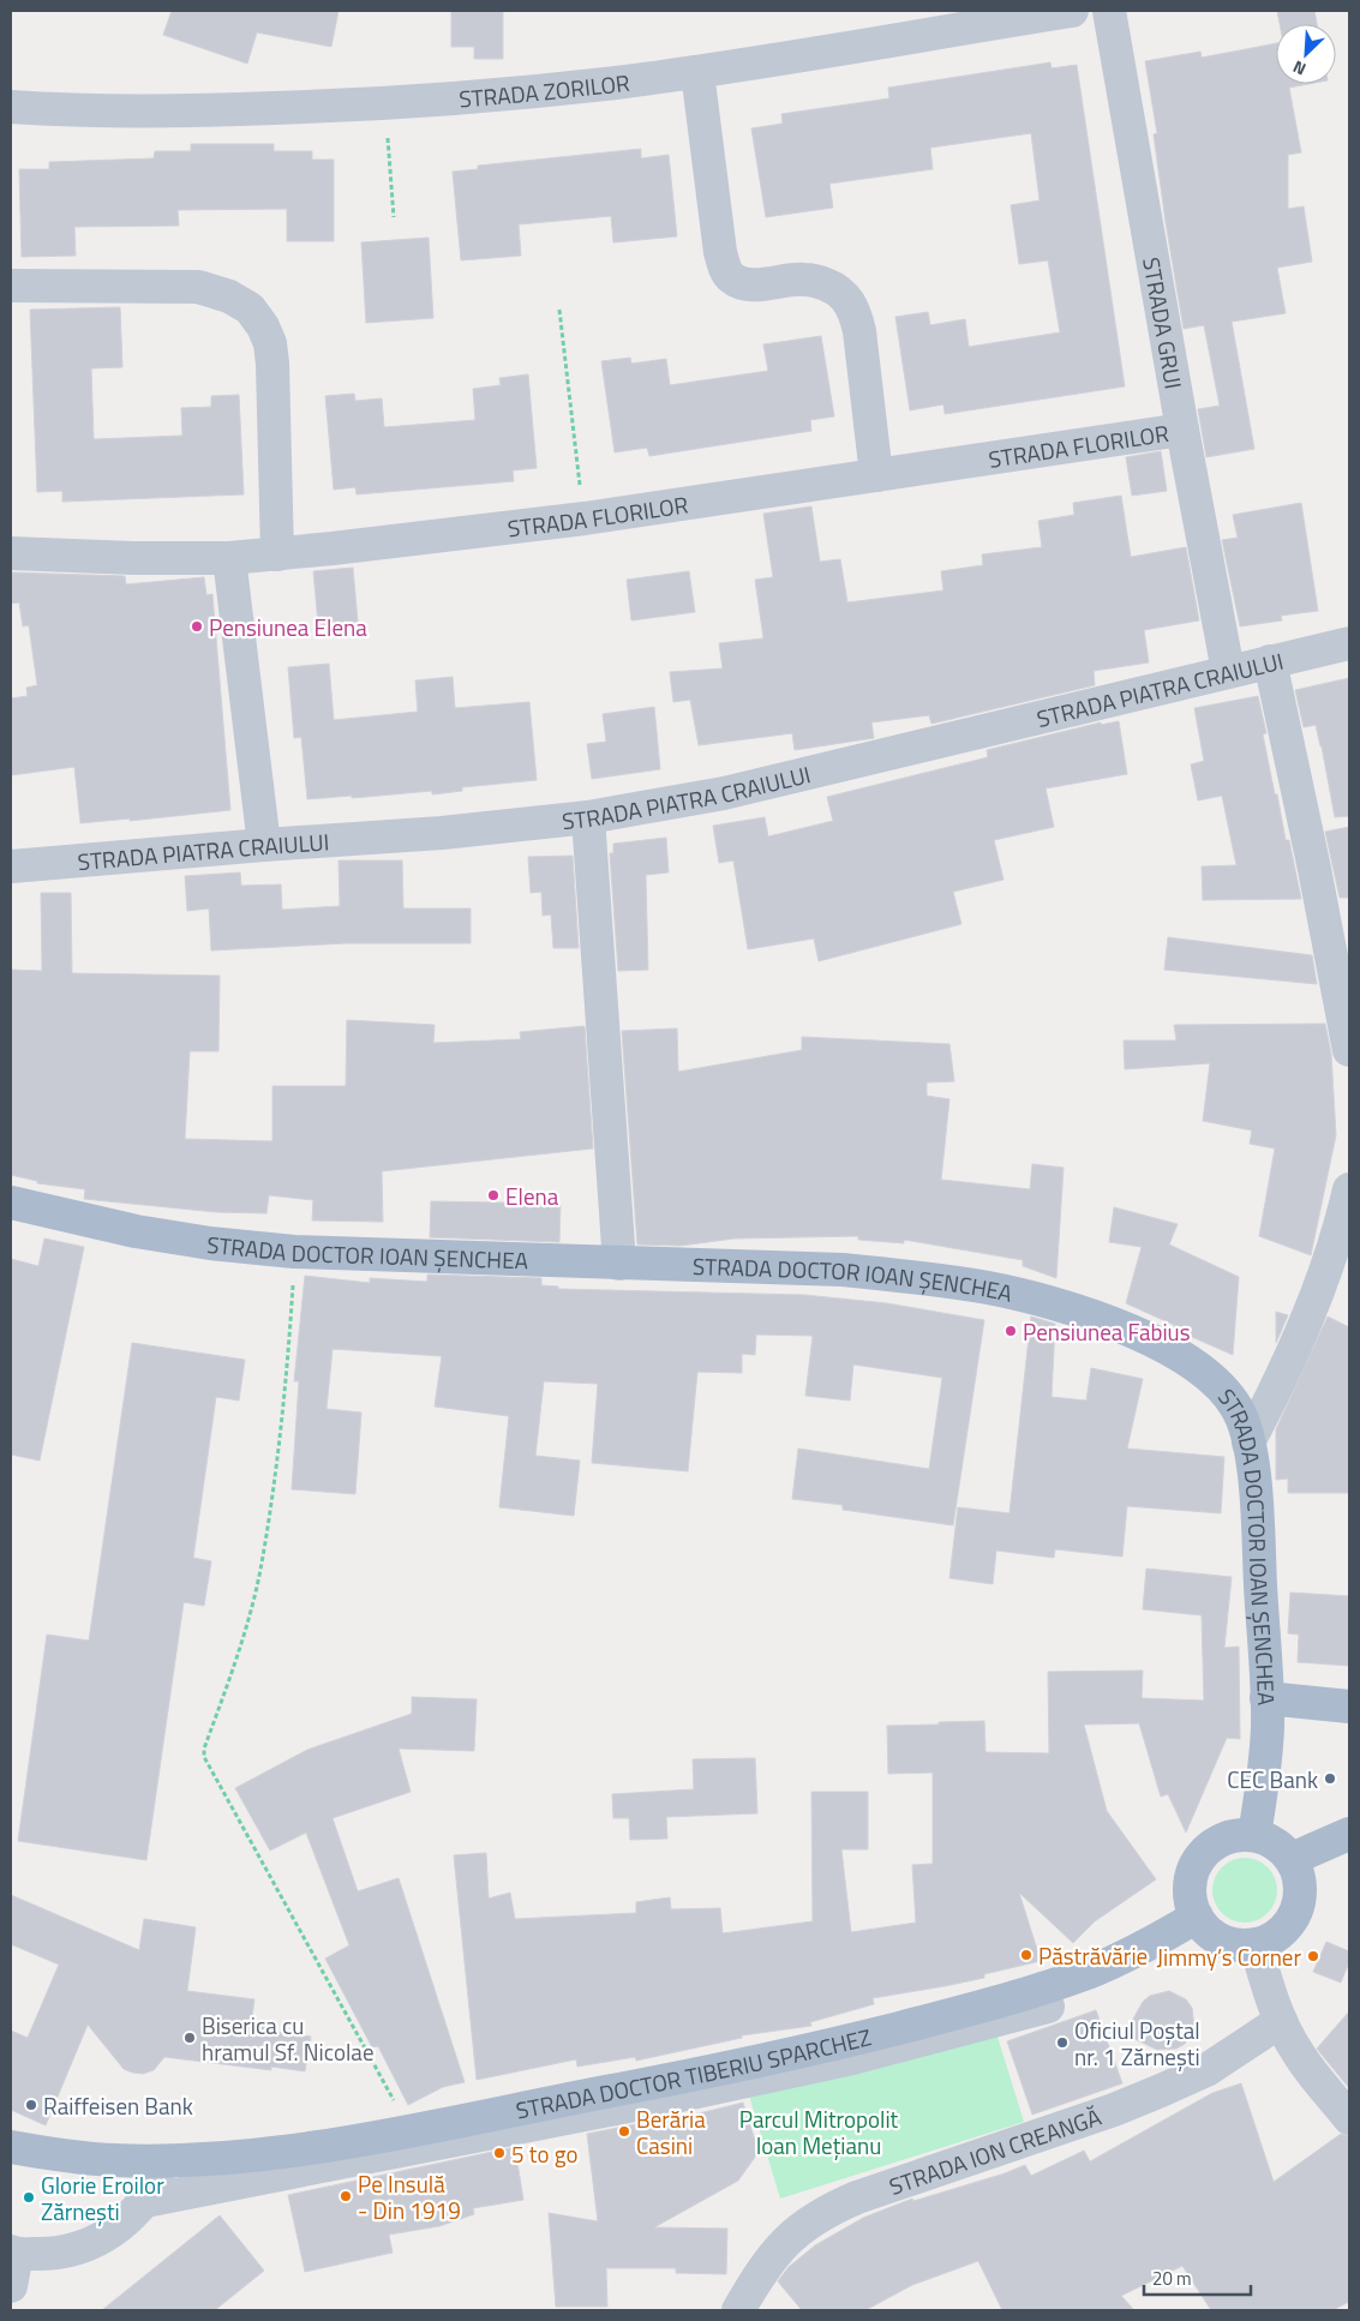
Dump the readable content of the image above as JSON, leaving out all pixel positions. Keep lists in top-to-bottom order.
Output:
{
  "streets": {
    "main road": ["STRADA DOCTOR IOAN ȘENCHEA", "STRADA DOCTOR TIBERIU SPARCHEZ"],
    "street": [
      "STRADA ZORILOR",
      "STRADA GRUI",
      "STRADA FLORILOR",
      "STRADA PIATRA CRAIULUI",
      "STRADA ION CREANGĂ"
    ]
  },
  "crossings": [
    ["STRADA GRUI", "STRADA FLORILOR"],
    ["STRADA GRUI", "STRADA PIATRA CRAIULUI"],
    ["STRADA DOCTOR IOAN ȘENCHEA", "STRADA DOCTOR TIBERIU SPARCHEZ"]
  ],
  "parks": ["Parcul Mitropolit Ioan Mețianu"],
  "places": [
    "Pensiunea Elena",
    "Elena",
    "Pensiunea Fabius",
    "CEC Bank",
    "Păstrăvărie",
    "Jimmy’s Corner",
    "Biserica cu hramul Sf. Nicolae",
    "Oficiul Poștal nr. 1 Zărnești",
    "Raiffeisen Bank",
    "Berăria Casini",
    "5 to go",
    "Pe Insulă - Din 1919",
    "Glorie Eroilor Zărnești"
  ],
  "scale_bar": "20 m",
  "north": "bottom left"
}
